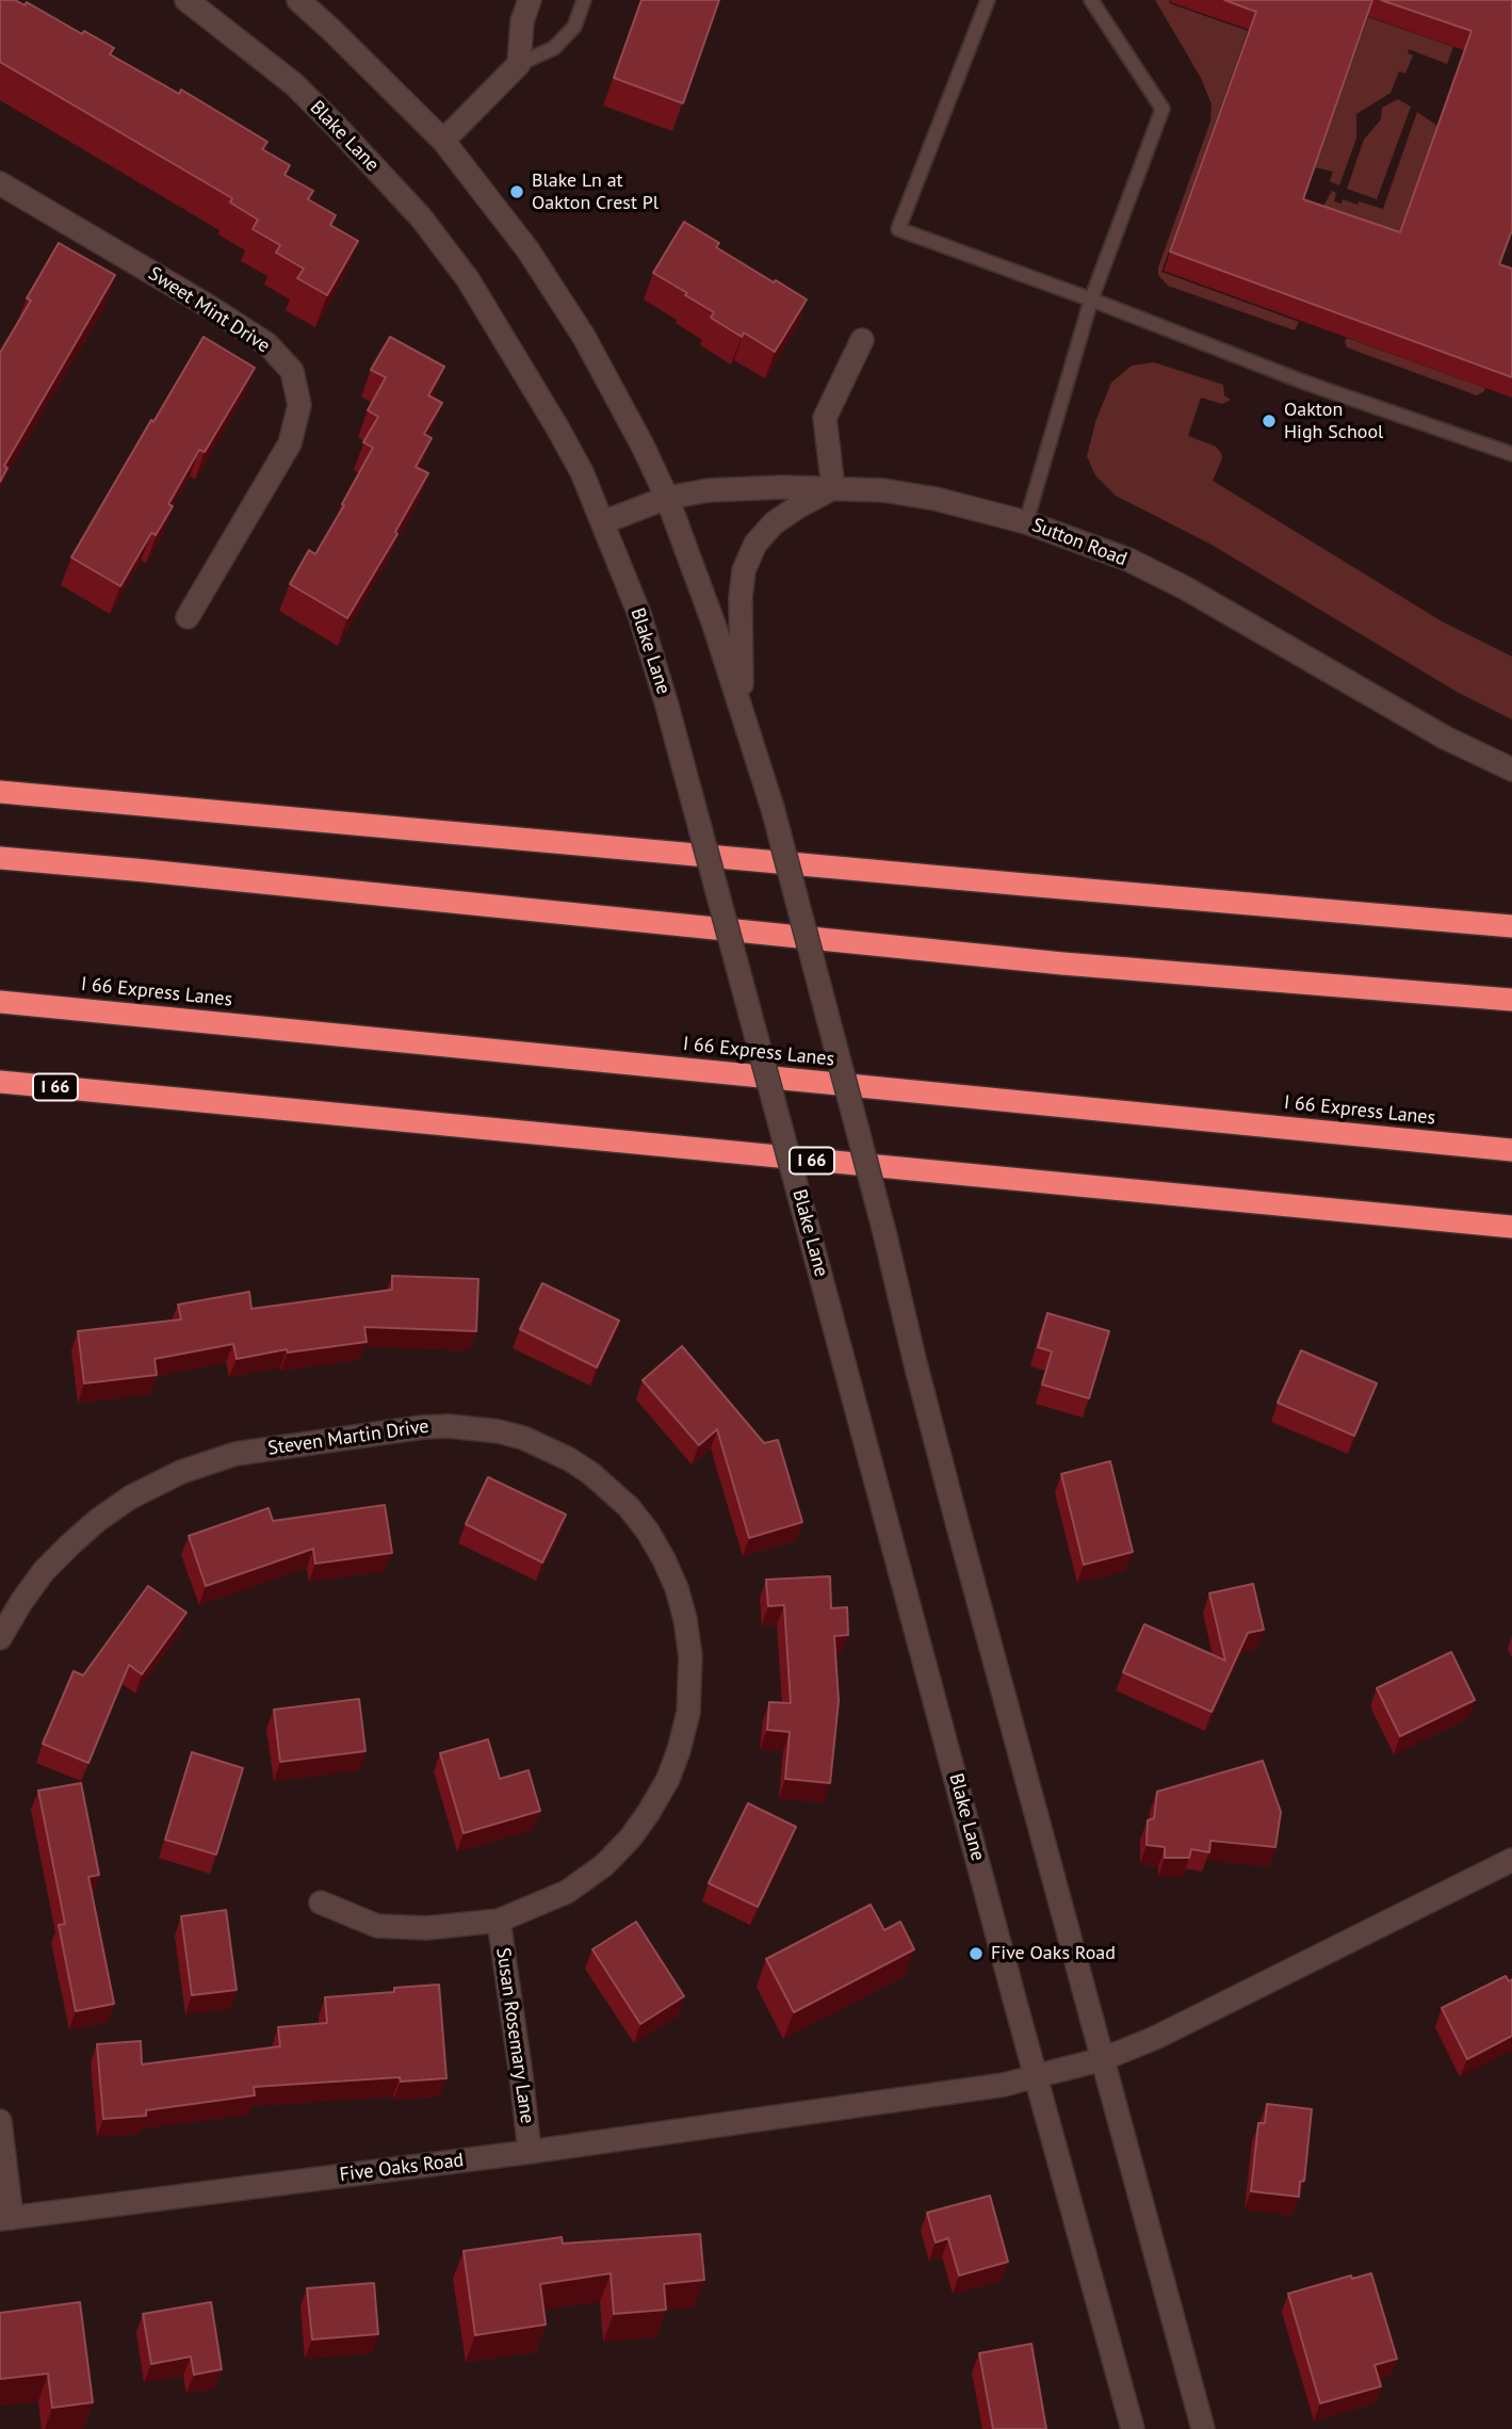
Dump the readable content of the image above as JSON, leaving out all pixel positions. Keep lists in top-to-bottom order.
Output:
{
  "streets": {
    "highway": ["I 66 Express Lanes", "I 66"],
    "main road": [
      "Blake Lane",
      "Sweet Mint Drive",
      "Sutton Road",
      "Steven Martin Drive",
      "Susan Rosemary Lane",
      "Five Oaks Road"
    ]
  },
  "crossings": [
    ["Blake Lane", "Sutton Road"],
    ["Blake Lane", "Five Oaks Road"],
    ["Steven Martin Drive", "Susan Rosemary Lane"],
    ["Susan Rosemary Lane", "Five Oaks Road"]
  ],
  "places": ["Blake Ln at Oakton Crest Pl", "Oakton High School", "Five Oaks Road"]
}
